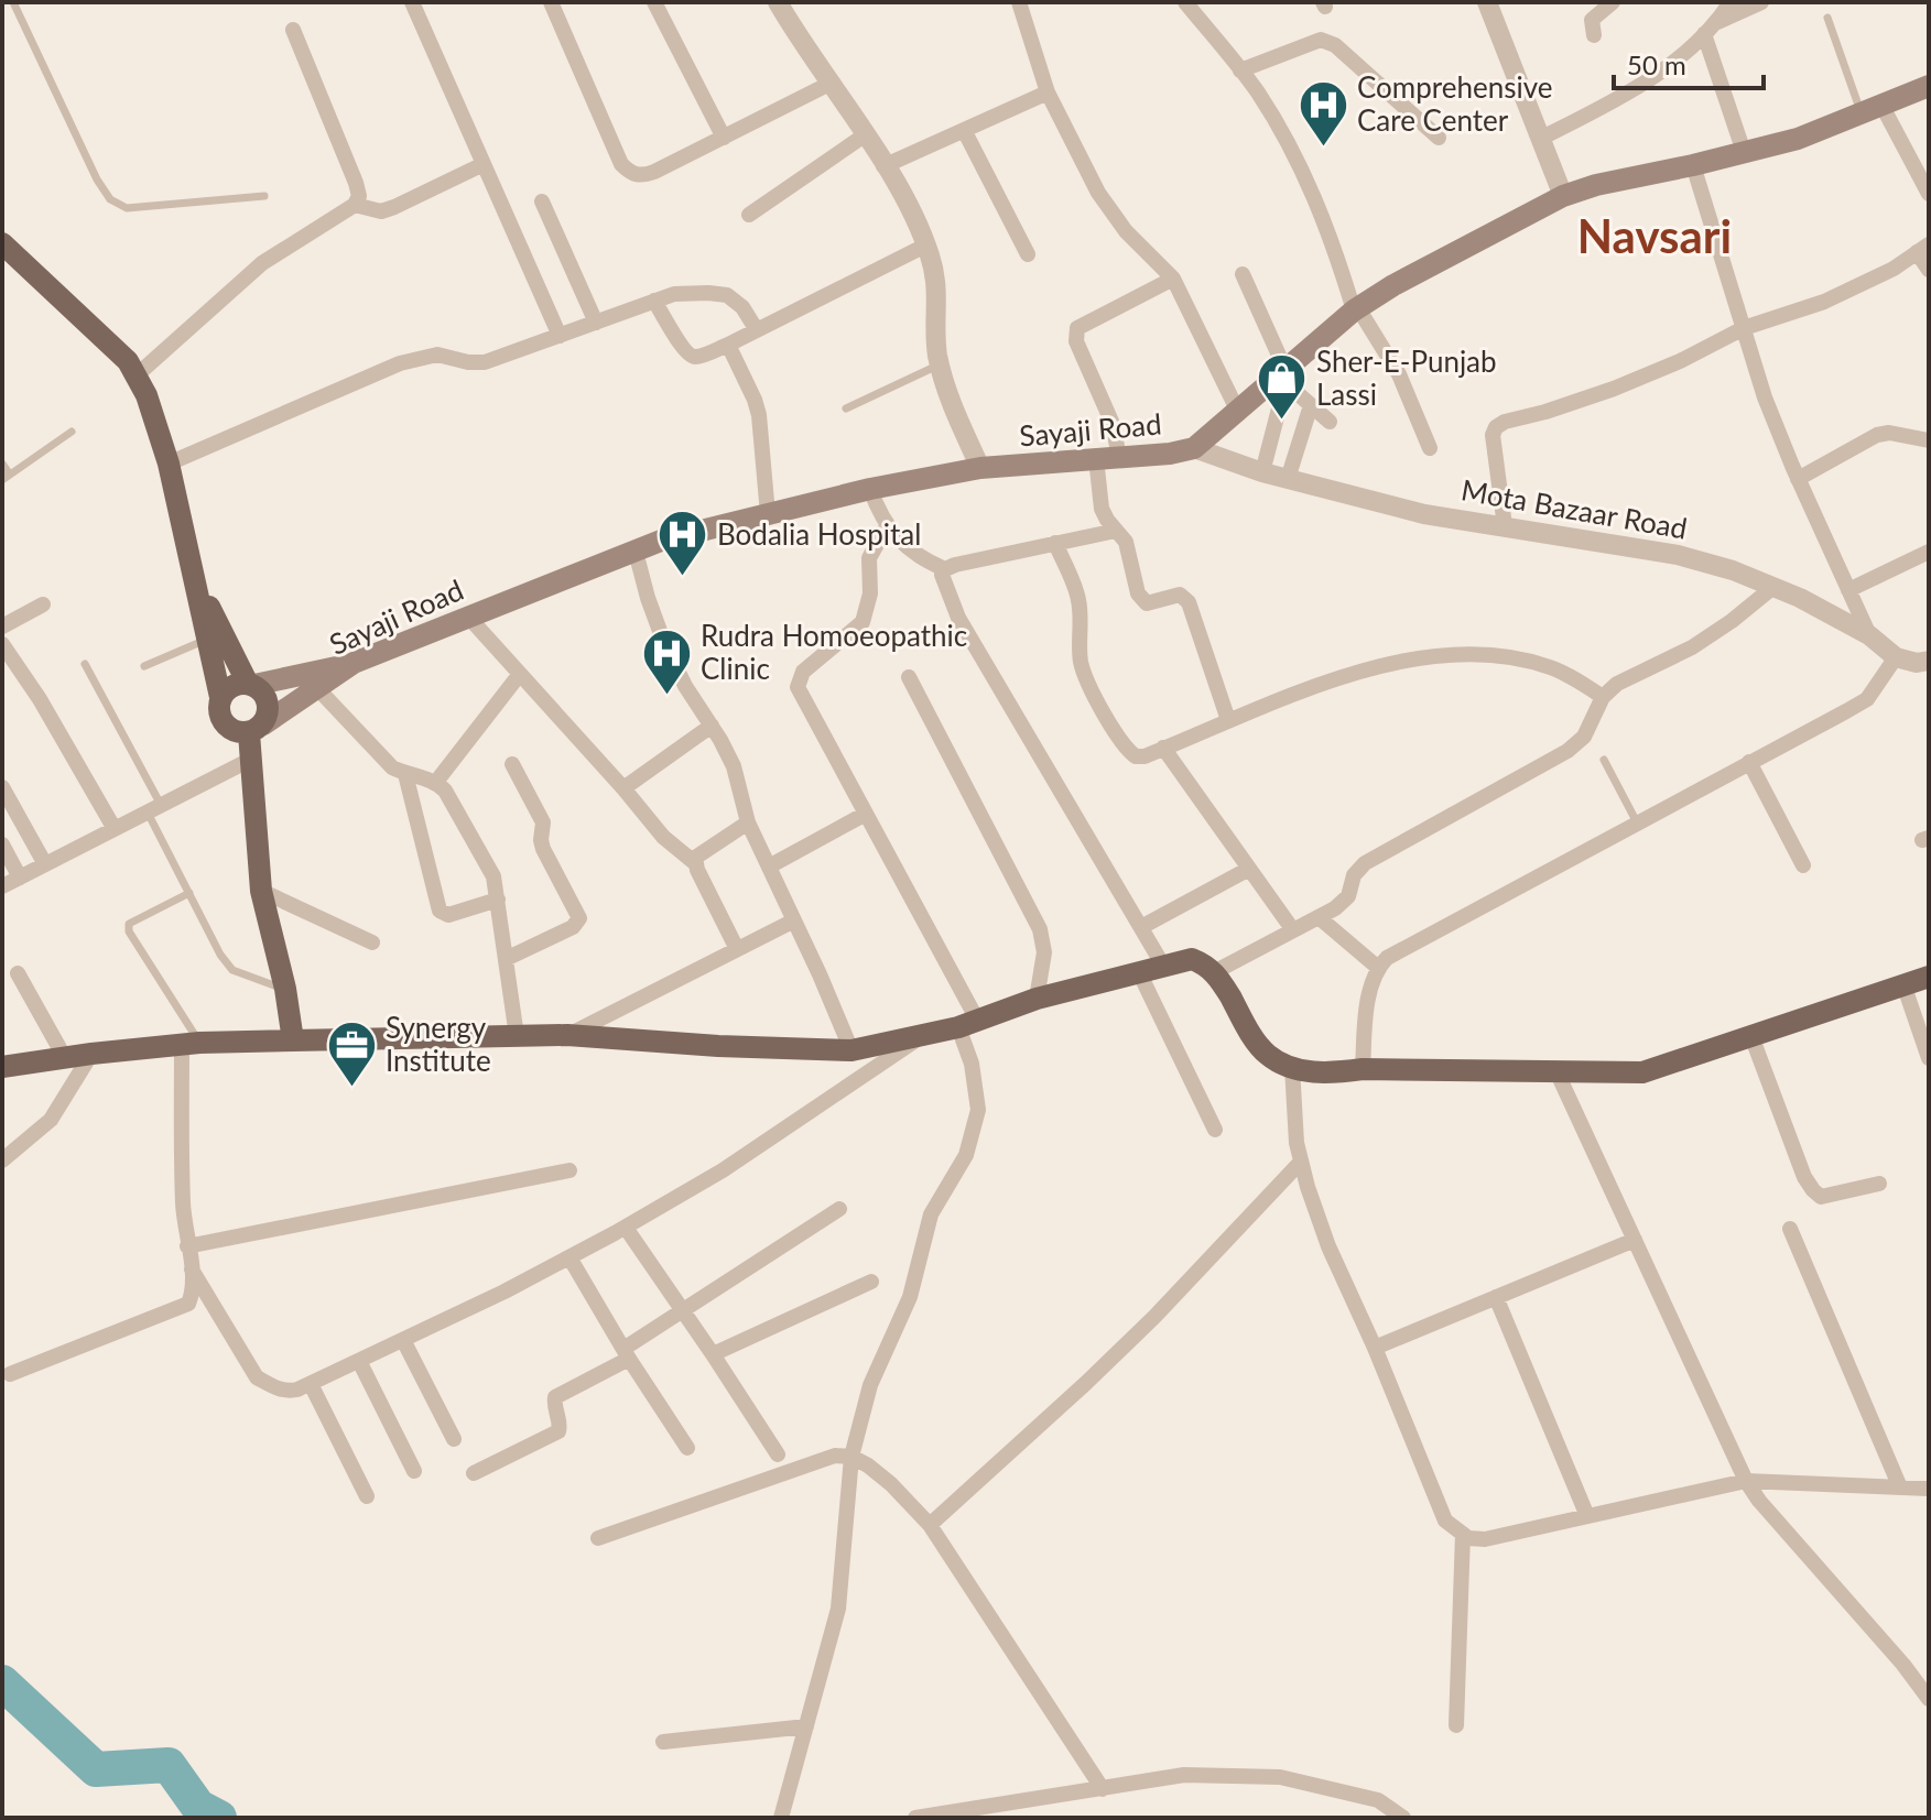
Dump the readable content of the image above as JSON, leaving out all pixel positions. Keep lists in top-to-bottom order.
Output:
{
  "streets": {
    "main road": ["Sayaji Road"],
    "street": ["Mota Bazaar Road"]
  },
  "crossings": [
    ["Sayaji Road", "Mota Bazaar Road"]
  ],
  "districts": ["Navsari"],
  "places": {
    "hospital": ["Comprehensive Care Center", "Bodalia Hospital", "Rudra Homoeopathic Clinic"],
    "shop": ["Sher-E-Punjab Lassi"],
    "office": ["Synergy Institute"]
  },
  "scale_bar": "50 m"
}
